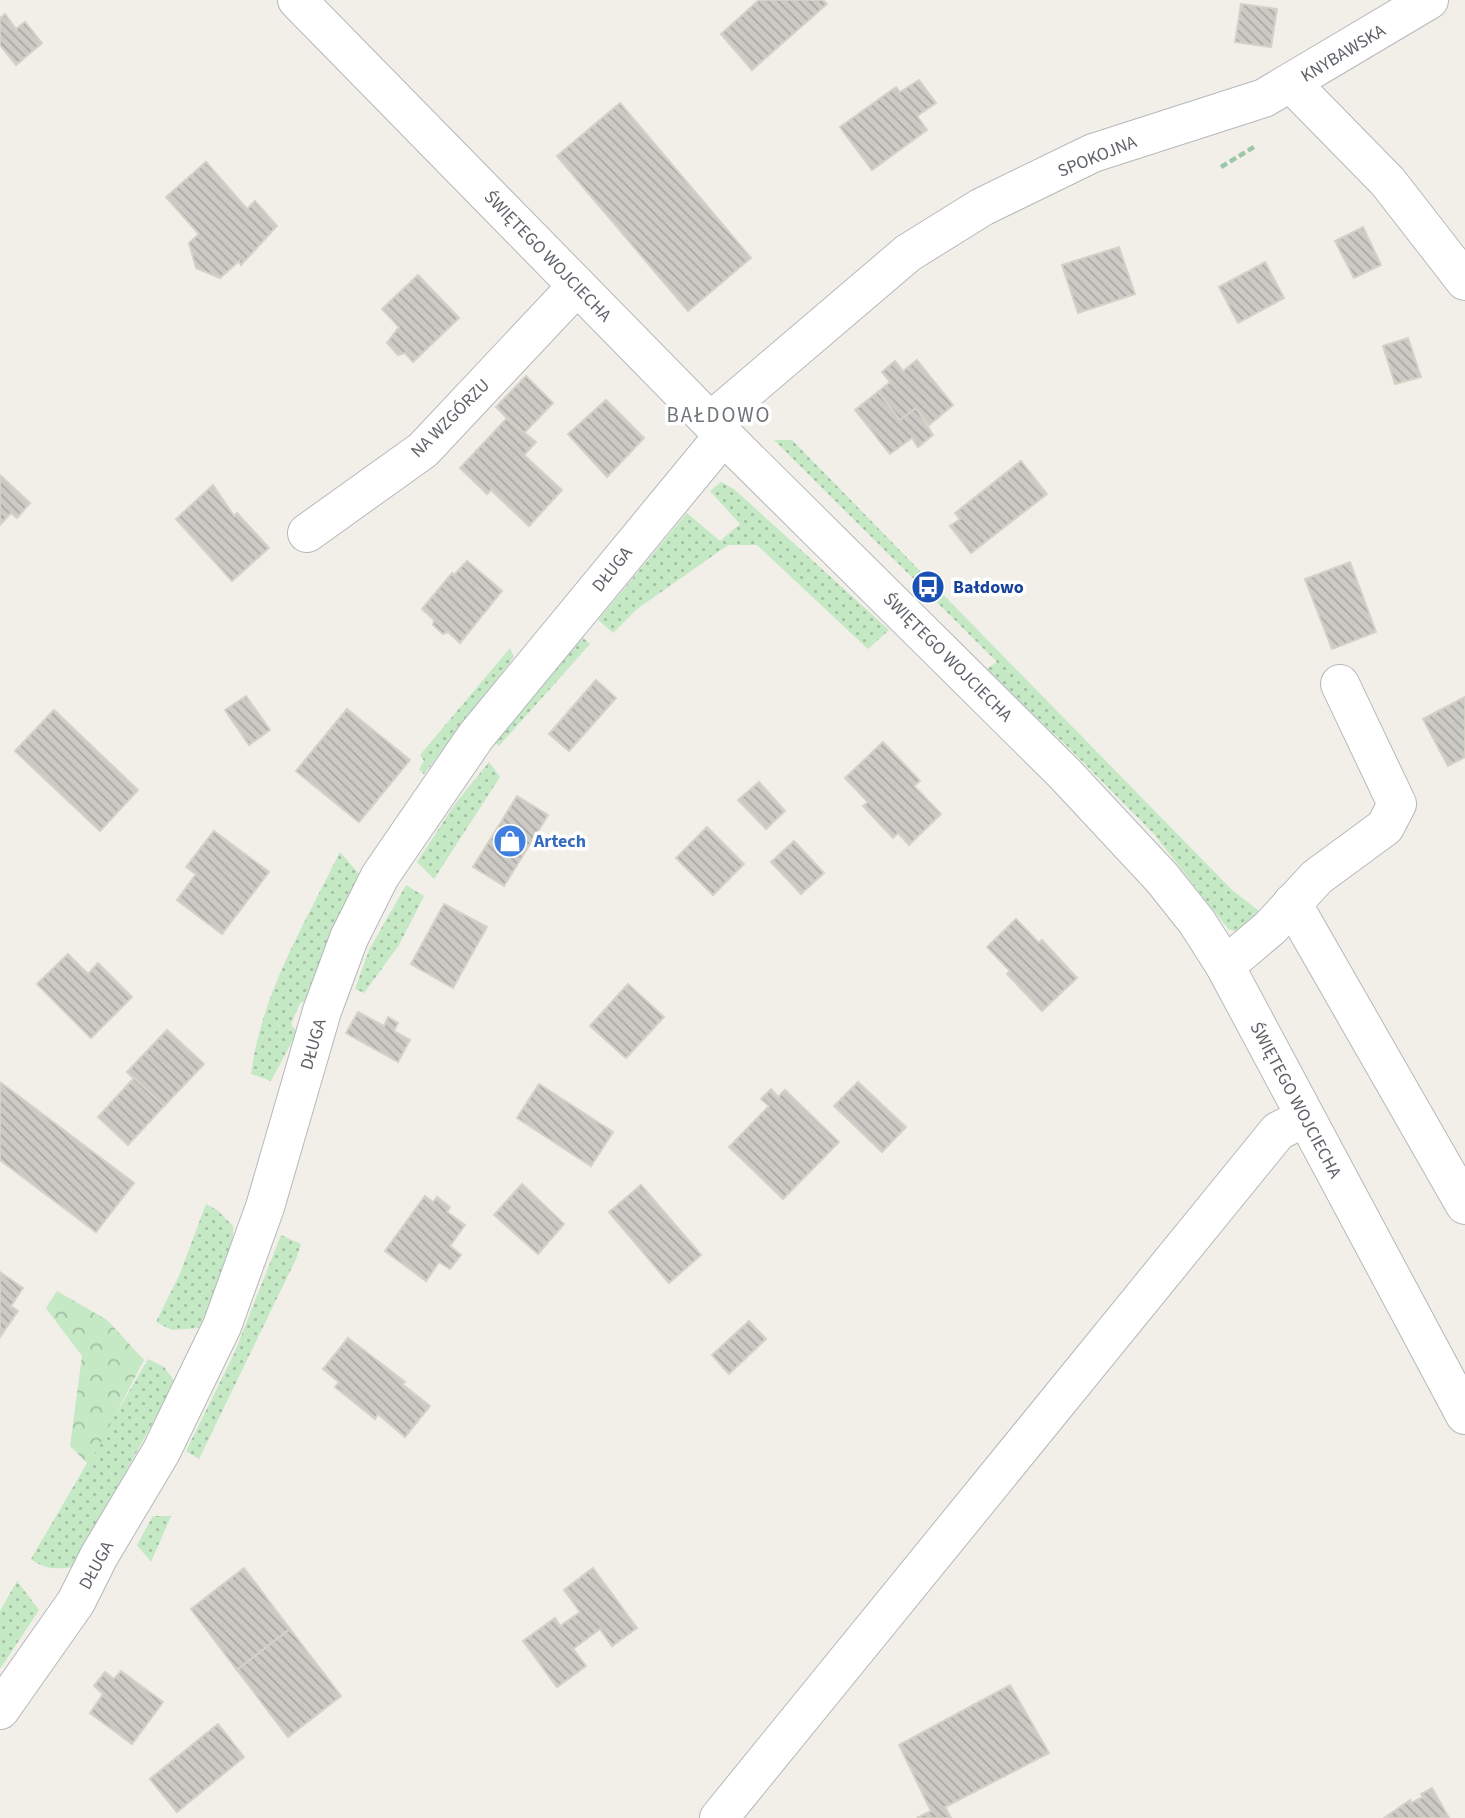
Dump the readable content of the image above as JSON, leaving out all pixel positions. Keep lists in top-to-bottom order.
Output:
{
  "streets": {
    "street": [
      "KNYBAWSKA",
      "SPOKOJNA",
      "ŚWIĘTEGO WOJCIECHA",
      "NA WZGÓRZU",
      "DŁUGA"
    ]
  },
  "crossings": [
    ["KNYBAWSKA", "SPOKOJNA"],
    ["SPOKOJNA", "ŚWIĘTEGO WOJCIECHA"],
    ["SPOKOJNA", "DŁUGA"],
    ["ŚWIĘTEGO WOJCIECHA", "NA WZGÓRZU"],
    ["ŚWIĘTEGO WOJCIECHA", "DŁUGA"]
  ],
  "districts": ["BAŁDOWO"],
  "places": {
    "bus stop": ["Bałdowo"],
    "shop": ["Artech"]
  }
}
